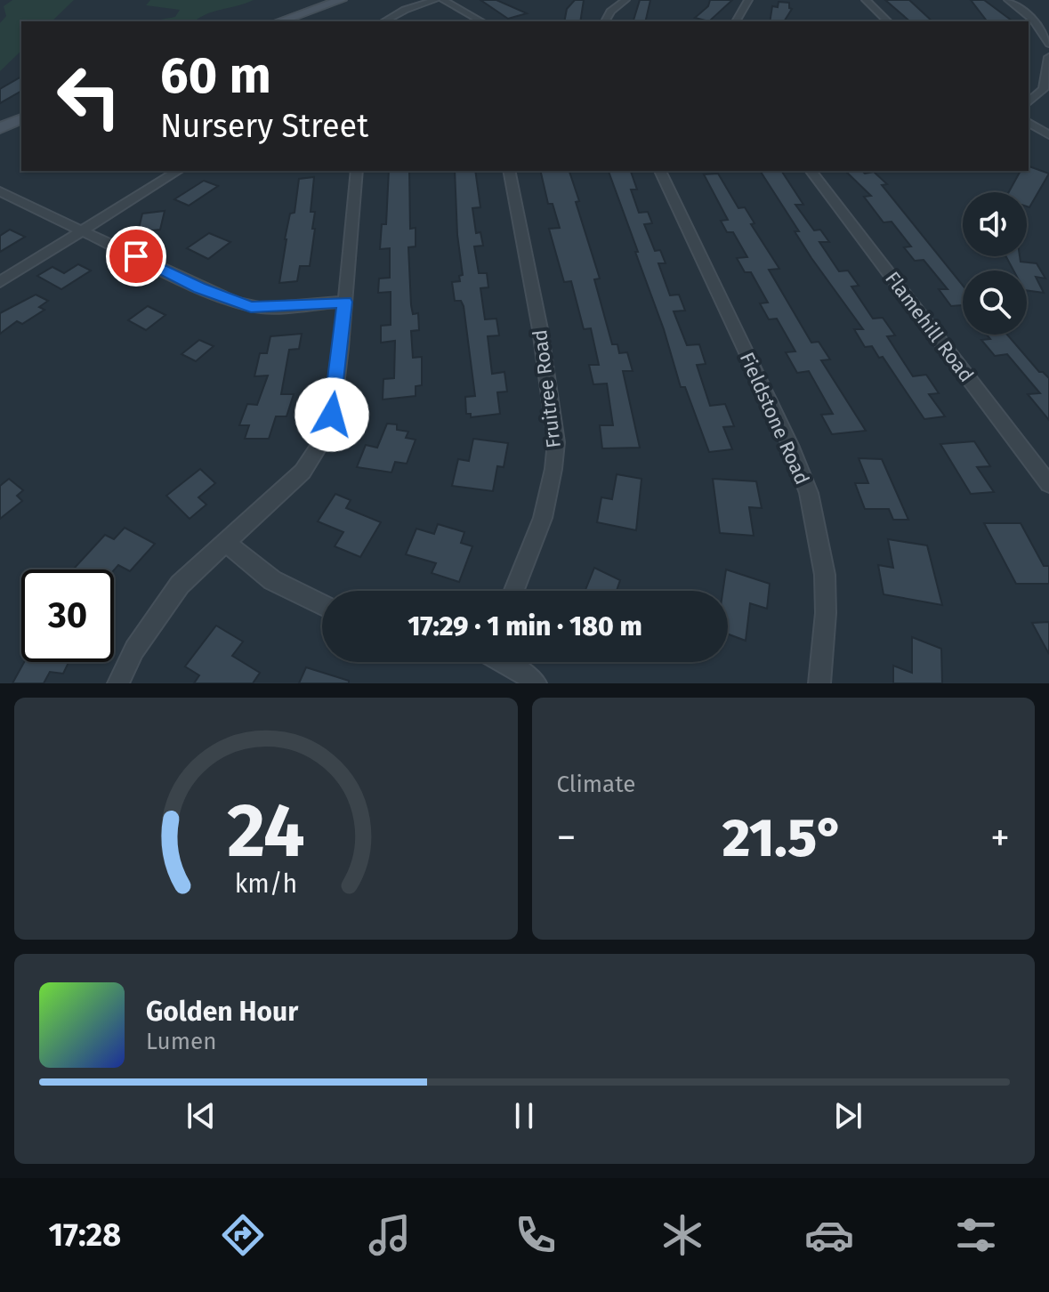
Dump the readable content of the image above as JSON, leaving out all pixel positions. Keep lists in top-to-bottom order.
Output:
{
  "streets": {
    "street": ["Flamehill Road", "Fruitree Road", "Fieldstone Road"]
  },
  "page": {
    "turn": ["60 m", "Nursery Street"],
    "limit": "30",
    "trip": "17:29 · 1 min · 180 m",
    "tile": "Climate",
    "heat": ["−", "21.5°", "+"],
    "song": ["Golden Hour", "Lumen"],
    "tabs": "17:28",
    "gauge": ["24", "km/h"]
  }
}
